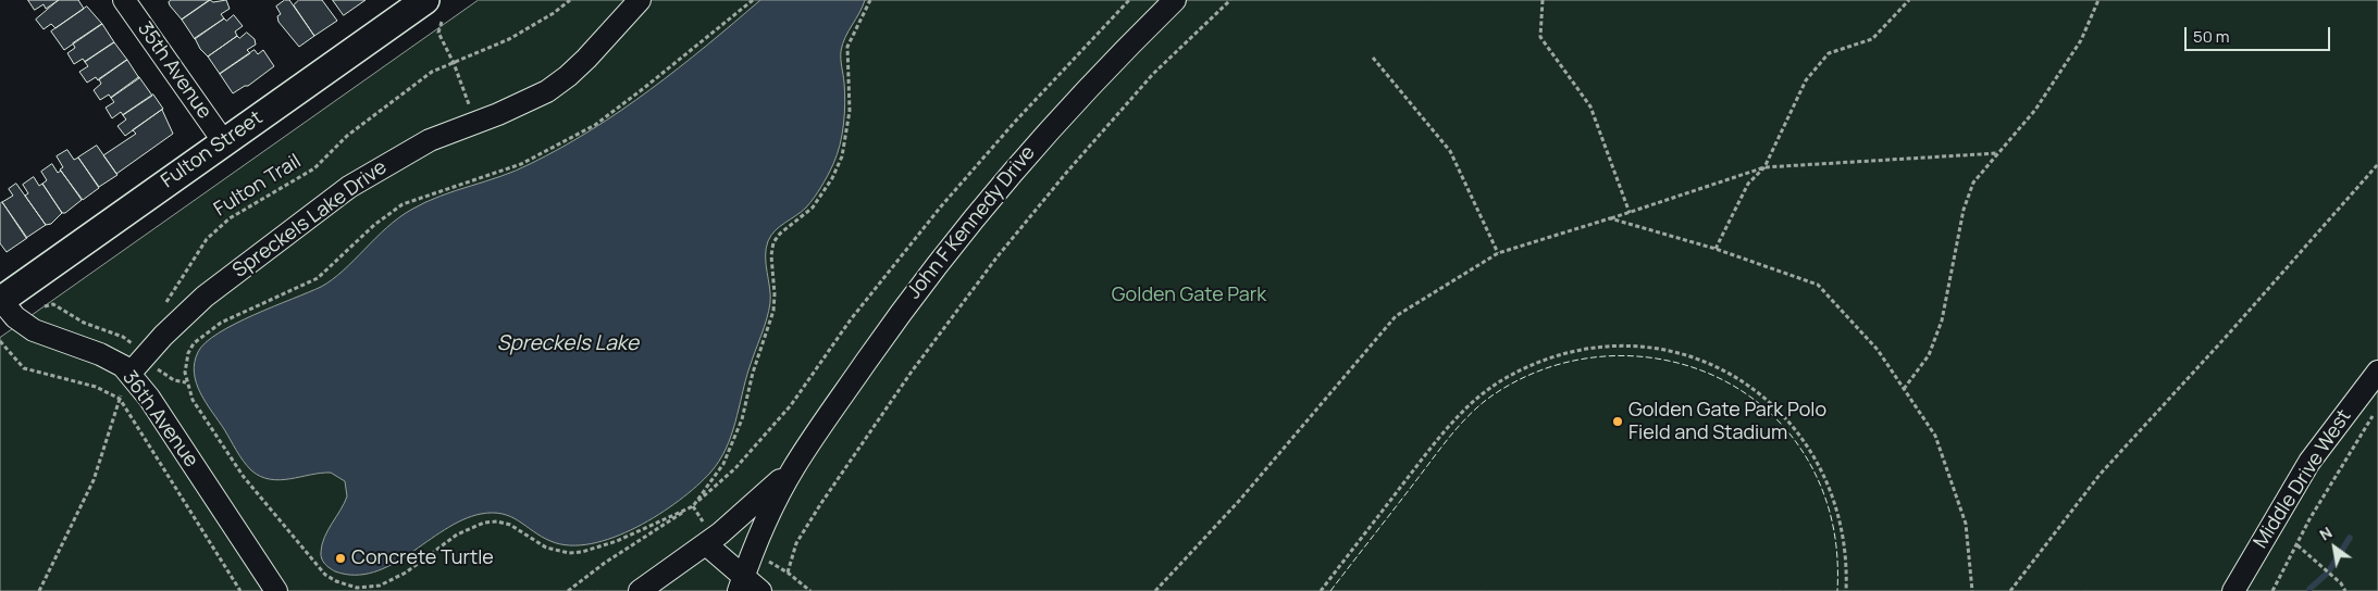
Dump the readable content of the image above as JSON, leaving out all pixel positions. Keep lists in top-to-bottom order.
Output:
{
  "streets": {
    "main road": ["Fulton Street"],
    "street": [
      "35th Avenue",
      "Spreckels Lake Drive",
      "John F Kennedy Drive",
      "36th Avenue",
      "Middle Drive West"
    ],
    "path": ["Fulton Trail"]
  },
  "crossings": [
    ["35th Avenue", "Fulton Street"],
    ["Fulton Street", "36th Avenue"],
    ["Spreckels Lake Drive", "36th Avenue"]
  ],
  "water": ["Spreckels Lake"],
  "parks": ["Golden Gate Park"],
  "places": ["Golden Gate Park Polo Field and Stadium", "Concrete Turtle"],
  "scale_bar": "50 m",
  "north": "top left"
}
